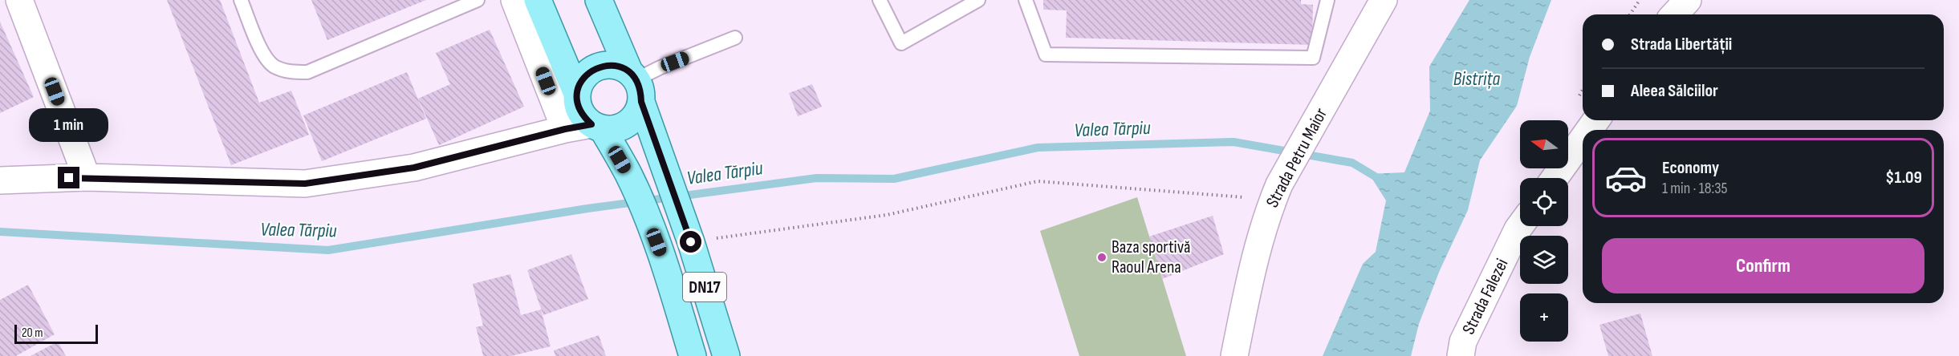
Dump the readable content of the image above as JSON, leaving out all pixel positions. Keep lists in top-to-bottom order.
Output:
{
  "streets": {
    "main road": ["DN17"],
    "street": ["Strada Petru Maior", "Strada Falezei"]
  },
  "water": ["Bistrița", "Valea Tărpiu"],
  "places": ["Baza sportivă Raoul Arena"],
  "scale_bar": "20 m",
  "north": "left",
  "page": {
    "banner": ["Strada Libertății", "Aleea Sălciilor"],
    "bubble": "1 min",
    "map_buttons": "+",
    "list": [
      {
        "name": "Economy",
        "note": "1 min · 18:35",
        "value": "$1.09"
      }
    ],
    "buttons": "Confirm",
    "scale": "20 m"
  }
}
